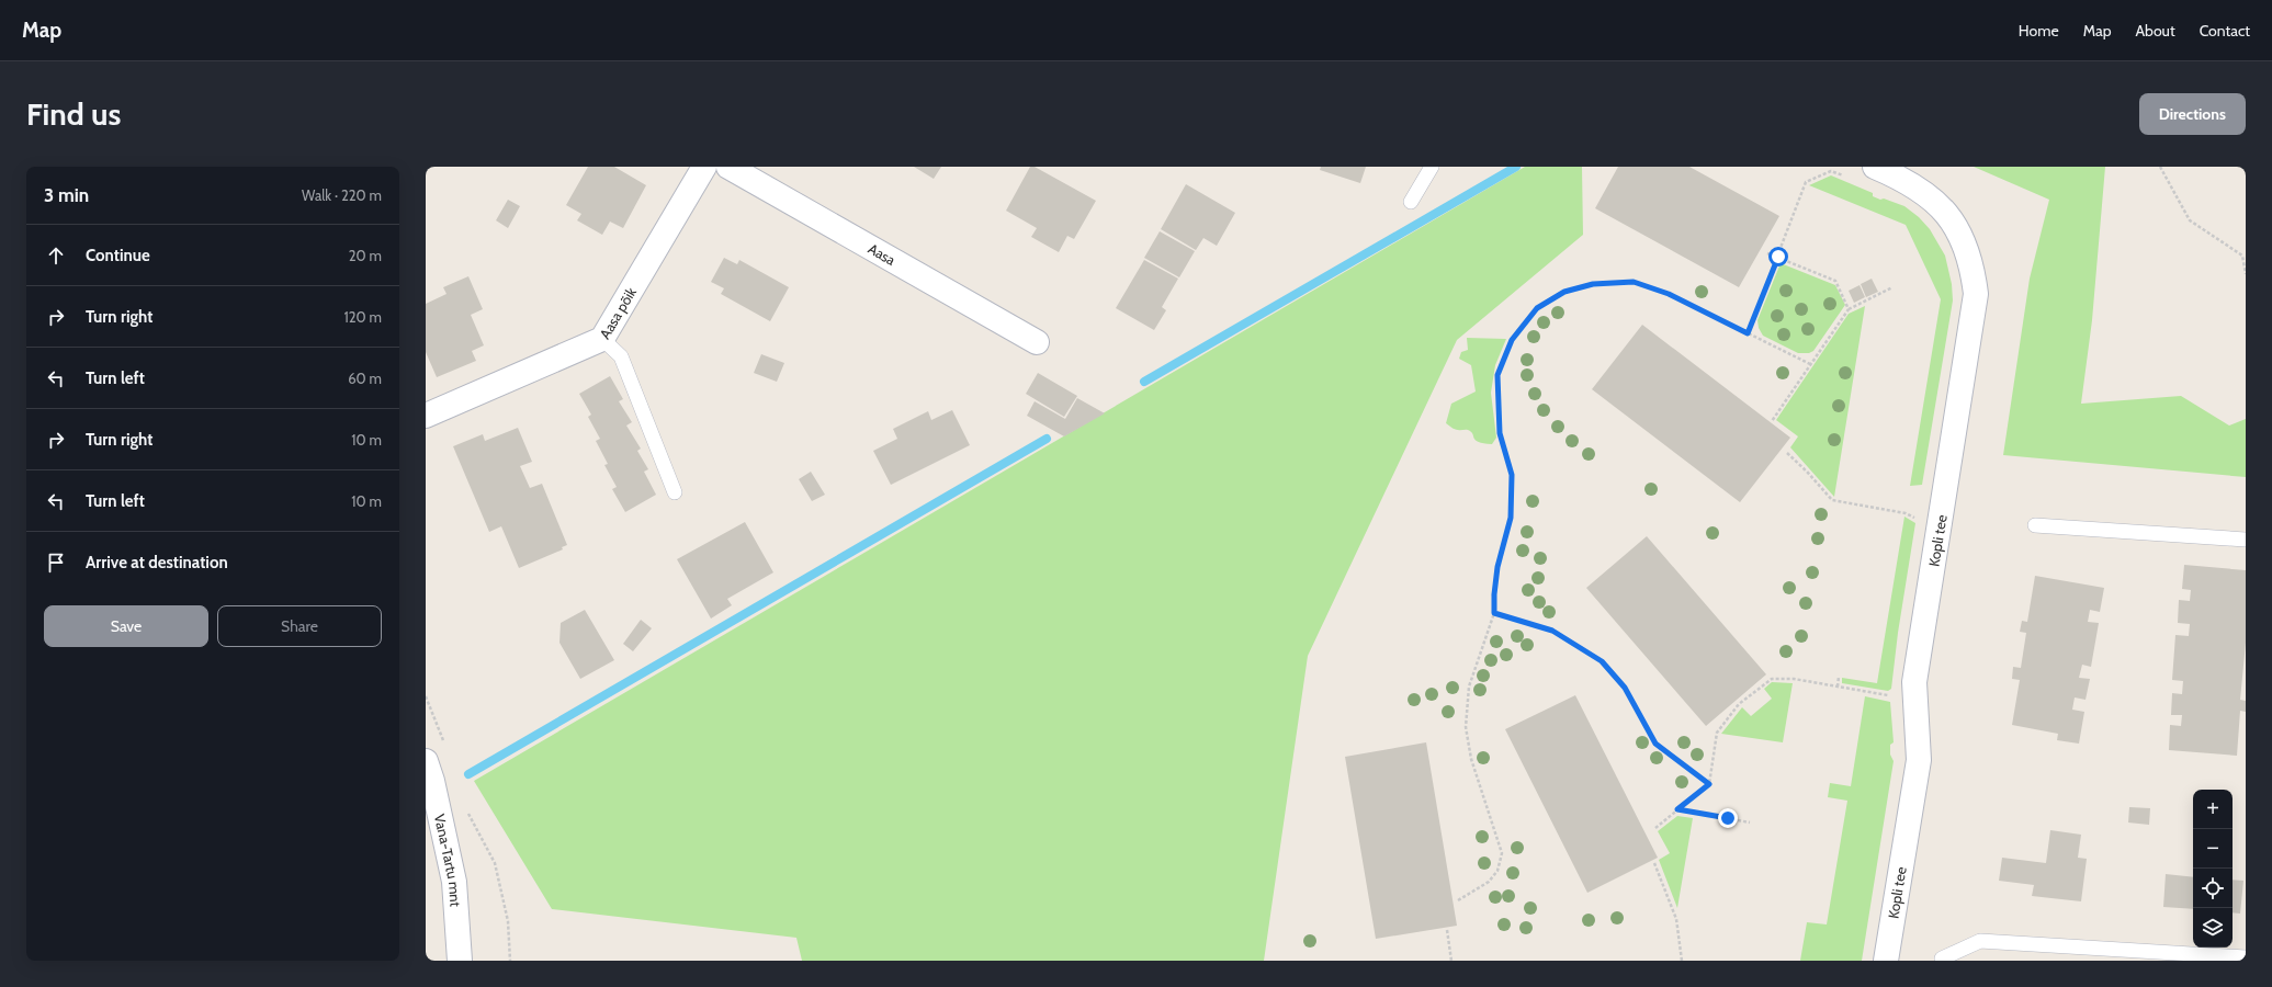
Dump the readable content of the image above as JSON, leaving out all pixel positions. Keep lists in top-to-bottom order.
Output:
{
  "streets": {
    "street": [
      "Aasa",
      "Aasa põik",
      "Kopli tee",
      "Vana-Tartu mnt"
    ]
  },
  "page": {
    "header": "Map",
    "nav": [
      "Home",
      "Map",
      "About",
      "Contact"
    ],
    "buttons": [
      "Directions",
      ["Save", "Share"]
    ],
    "title": "Find us",
    "heading": ["3 min", "Walk · 220 m"],
    "list": [
      ["Continue", "20 m"],
      ["Turn right", "120 m"],
      ["Turn left", "60 m"],
      ["Turn right", "10 m"],
      ["Turn left", "10 m"],
      "Arrive at destination"
    ],
    "map_buttons": ["+", "−"]
  }
}
